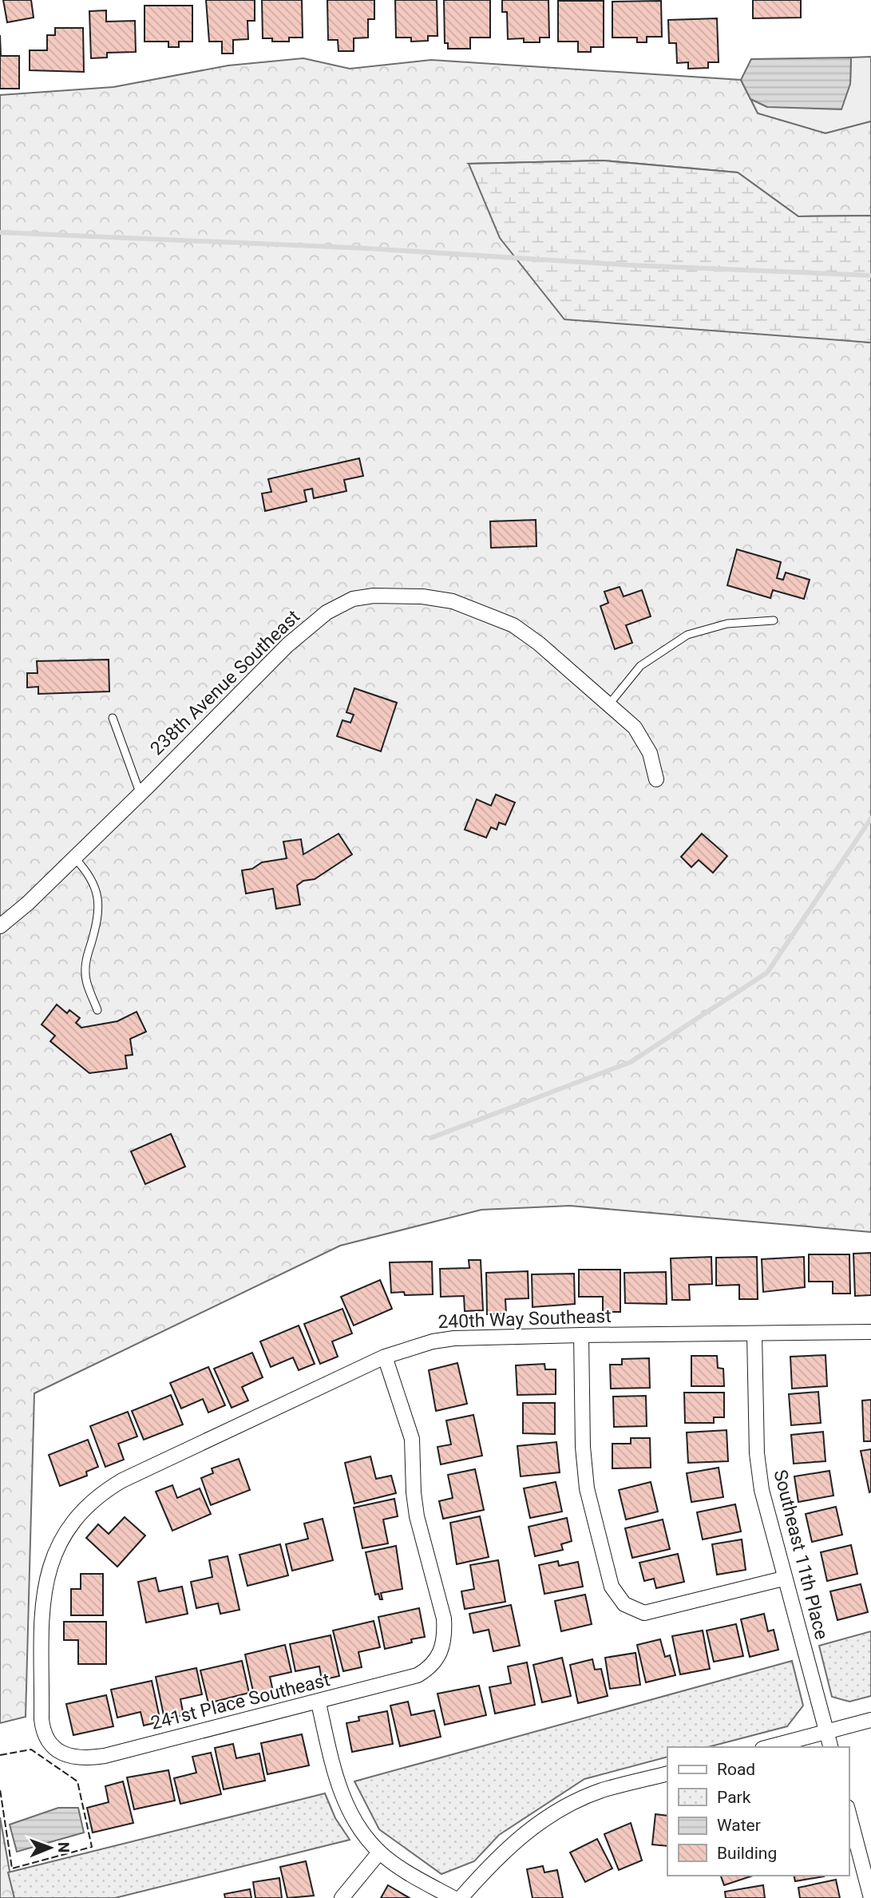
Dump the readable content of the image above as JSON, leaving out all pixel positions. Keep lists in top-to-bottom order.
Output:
{
  "streets": {
    "street": [
      "238th Avenue Southeast",
      "240th Way Southeast",
      "Southeast 11th Place",
      "241st Place Southeast"
    ]
  },
  "crossings": [
    ["240th Way Southeast", "Southeast 11th Place"],
    ["240th Way Southeast", "241st Place Southeast"]
  ],
  "legend": [
    "Road",
    "Park",
    "Water",
    "Building"
  ],
  "north": "right"
}
